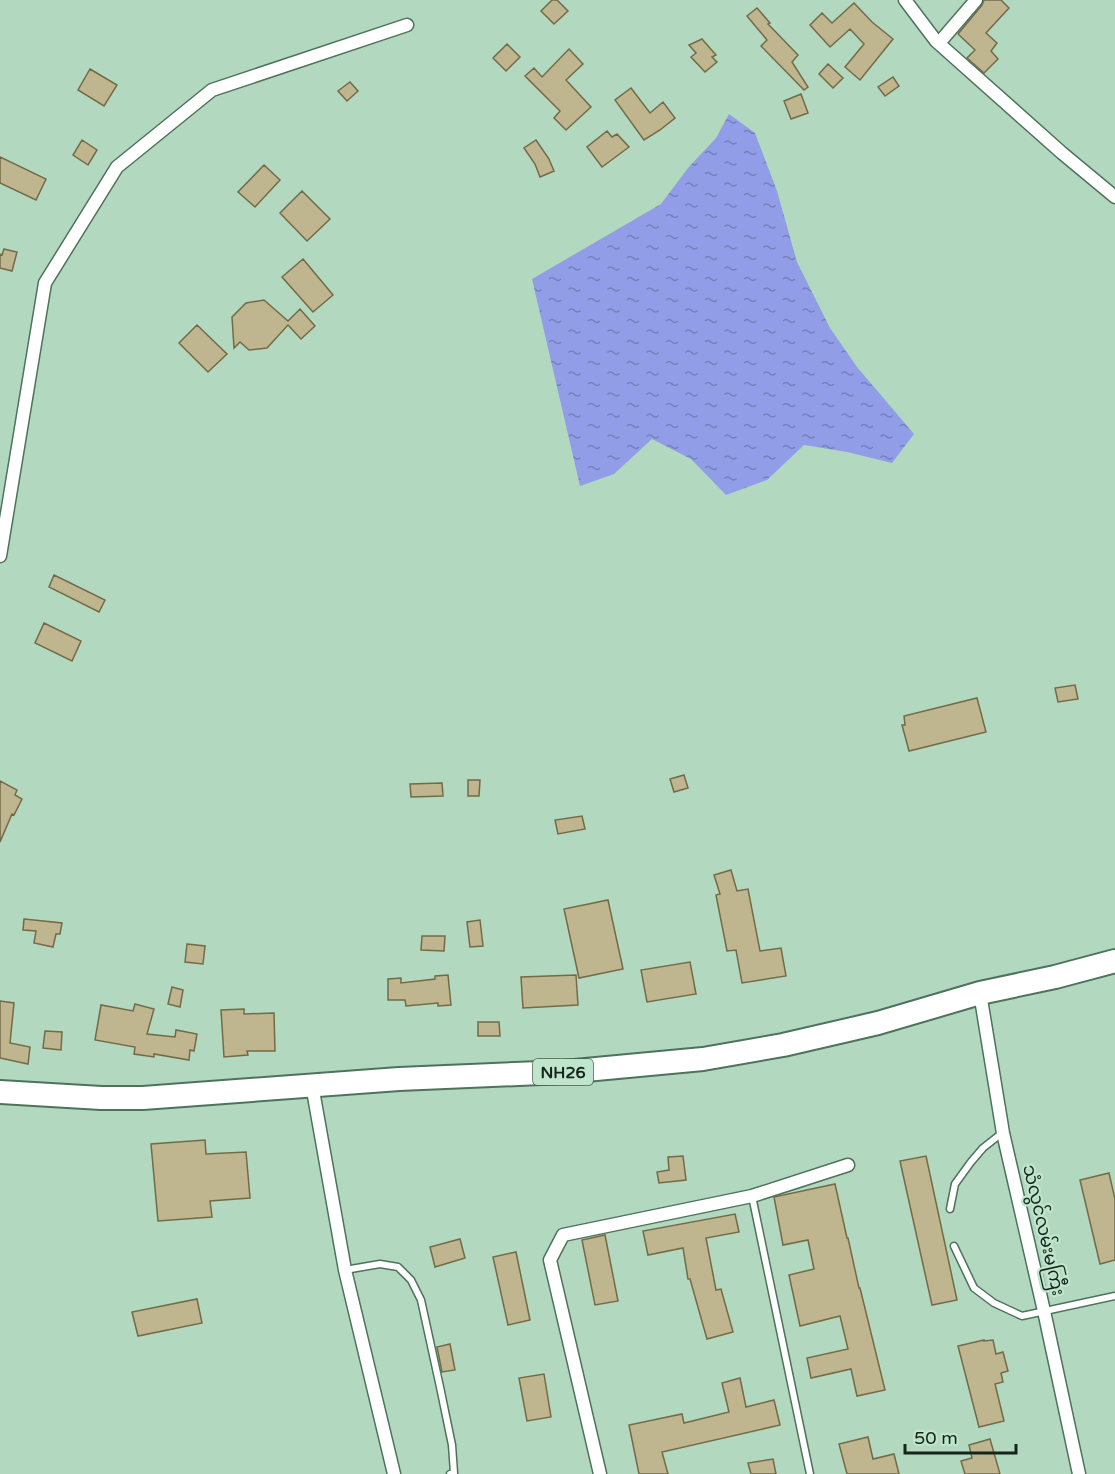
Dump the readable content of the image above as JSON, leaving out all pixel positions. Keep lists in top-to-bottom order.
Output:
{
  "streets": {
    "highway": ["NH26"],
    "street": ["သံလွင်လမ်းမကြီး"]
  },
  "crossings": [
    ["NH26", "သံလွင်လမ်းမကြီး"]
  ],
  "scale_bar": "50 m"
}
